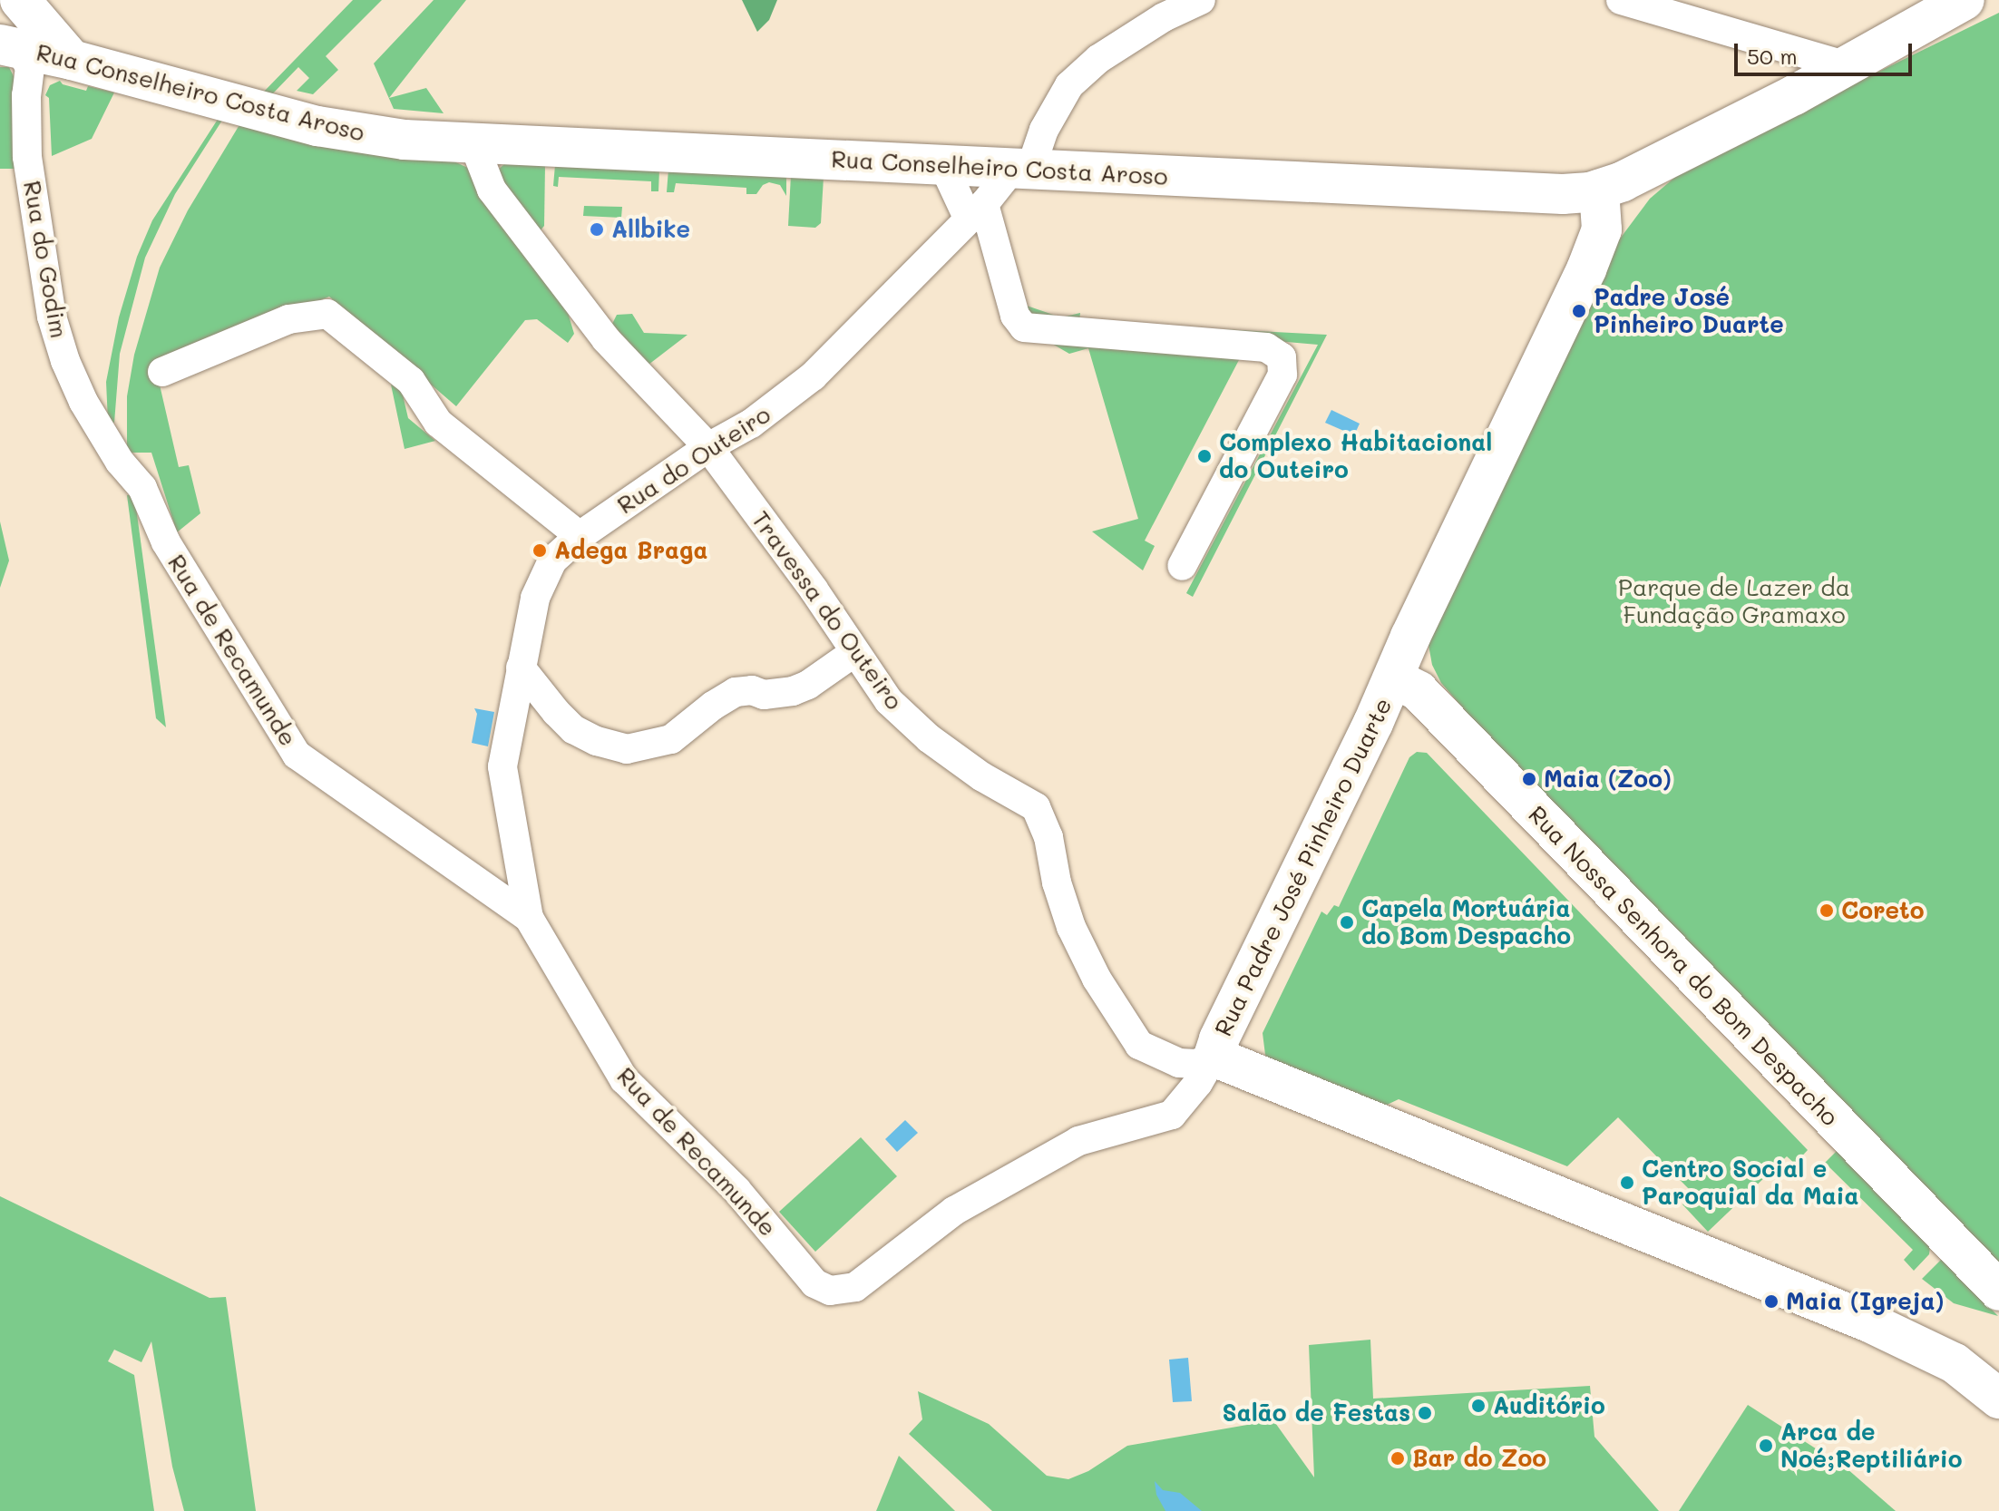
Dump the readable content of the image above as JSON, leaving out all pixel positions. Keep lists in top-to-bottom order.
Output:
{
  "streets": {
    "main road": ["Rua Conselheiro Costa Aroso", "Rua Padre José Pinheiro Duarte", "Rua Nossa Senhora do Bom Despacho"],
    "street": [
      "Rua do Godim",
      "Rua do Outeiro",
      "Travessa do Outeiro",
      "Rua de Recamunde"
    ]
  },
  "crossings": [
    ["Rua Conselheiro Costa Aroso", "Rua do Godim"],
    ["Rua Conselheiro Costa Aroso", "Rua do Outeiro"],
    ["Rua Conselheiro Costa Aroso", "Travessa do Outeiro"],
    ["Rua Conselheiro Costa Aroso", "Rua Padre José Pinheiro Duarte"],
    ["Rua do Godim", "Rua de Recamunde"],
    ["Rua do Outeiro", "Travessa do Outeiro"],
    ["Rua do Outeiro", "Rua de Recamunde"],
    ["Travessa do Outeiro", "Rua de Recamunde"],
    ["Travessa do Outeiro", "Rua Padre José Pinheiro Duarte"],
    ["Rua de Recamunde", "Rua Padre José Pinheiro Duarte"],
    ["Rua Padre José Pinheiro Duarte", "Rua Nossa Senhora do Bom Despacho"]
  ],
  "parks": ["Parque de Lazer da Fundação Gramaxo"],
  "places": [
    "Allbike",
    "Padre José Pinheiro Duarte",
    "Complexo Habitacional do Outeiro",
    "Adega Braga",
    "Maia (Zoo)",
    "Coreto",
    "Capela Mortuária do Bom Despacho",
    "Centro Social e Paroquial da Maia",
    "Maia (Igreja)",
    "Auditório",
    "Salão de Festas",
    "Arca de Noé;Reptiliário",
    "Bar do Zoo"
  ],
  "scale_bar": "50 m"
}
